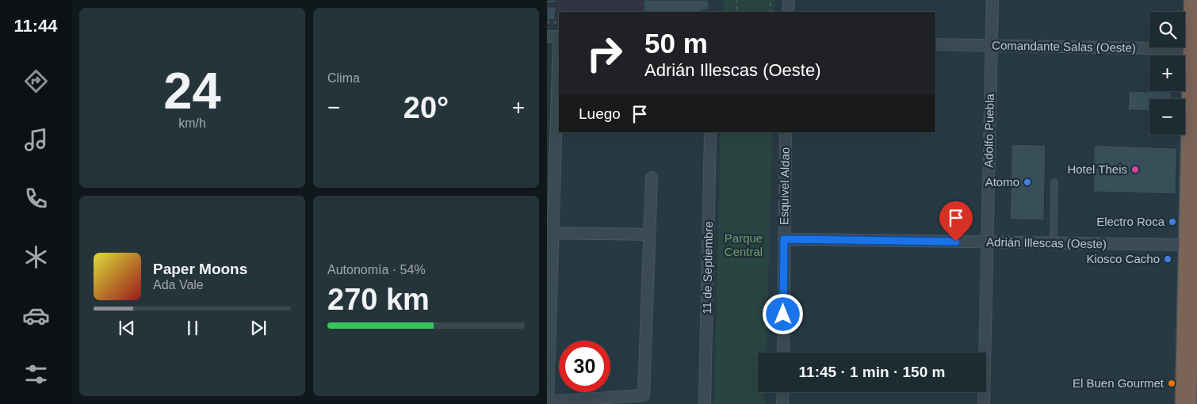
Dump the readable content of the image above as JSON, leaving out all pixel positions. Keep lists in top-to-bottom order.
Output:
{
  "streets": {
    "street": [
      "Comandante Salas (Oeste)",
      "Adolfo Puebla",
      "Esquivel Aldao",
      "Adrián Illescas (Oeste)",
      "11 de Septiembre"
    ]
  },
  "crossings": [
    ["Comandante Salas (Oeste)", "Adolfo Puebla"],
    ["Adolfo Puebla", "Adrián Illescas (Oeste)"],
    ["Esquivel Aldao", "Adrián Illescas (Oeste)"]
  ],
  "parks": ["Parque Central"],
  "places": [
    "Hotel Theis",
    "Atomo",
    "Electro Roca",
    "Kiosco Cacho",
    "El Buen Gourmet"
  ],
  "page": {
    "tabs": "11:44",
    "tile": [
      ["24", "km/h"],
      "Clima",
      ["Autonomía · 54%", "270 km"]
    ],
    "map_buttons": ["+", "−"],
    "turn": ["50 m", "Adrián Illescas (Oeste)"],
    "heat": ["−", "20°", "+"],
    "then": "Luego",
    "song": ["Paper Moons", "Ada Vale"],
    "limit": "30",
    "trip": "11:45 · 1 min · 150 m"
  }
}
